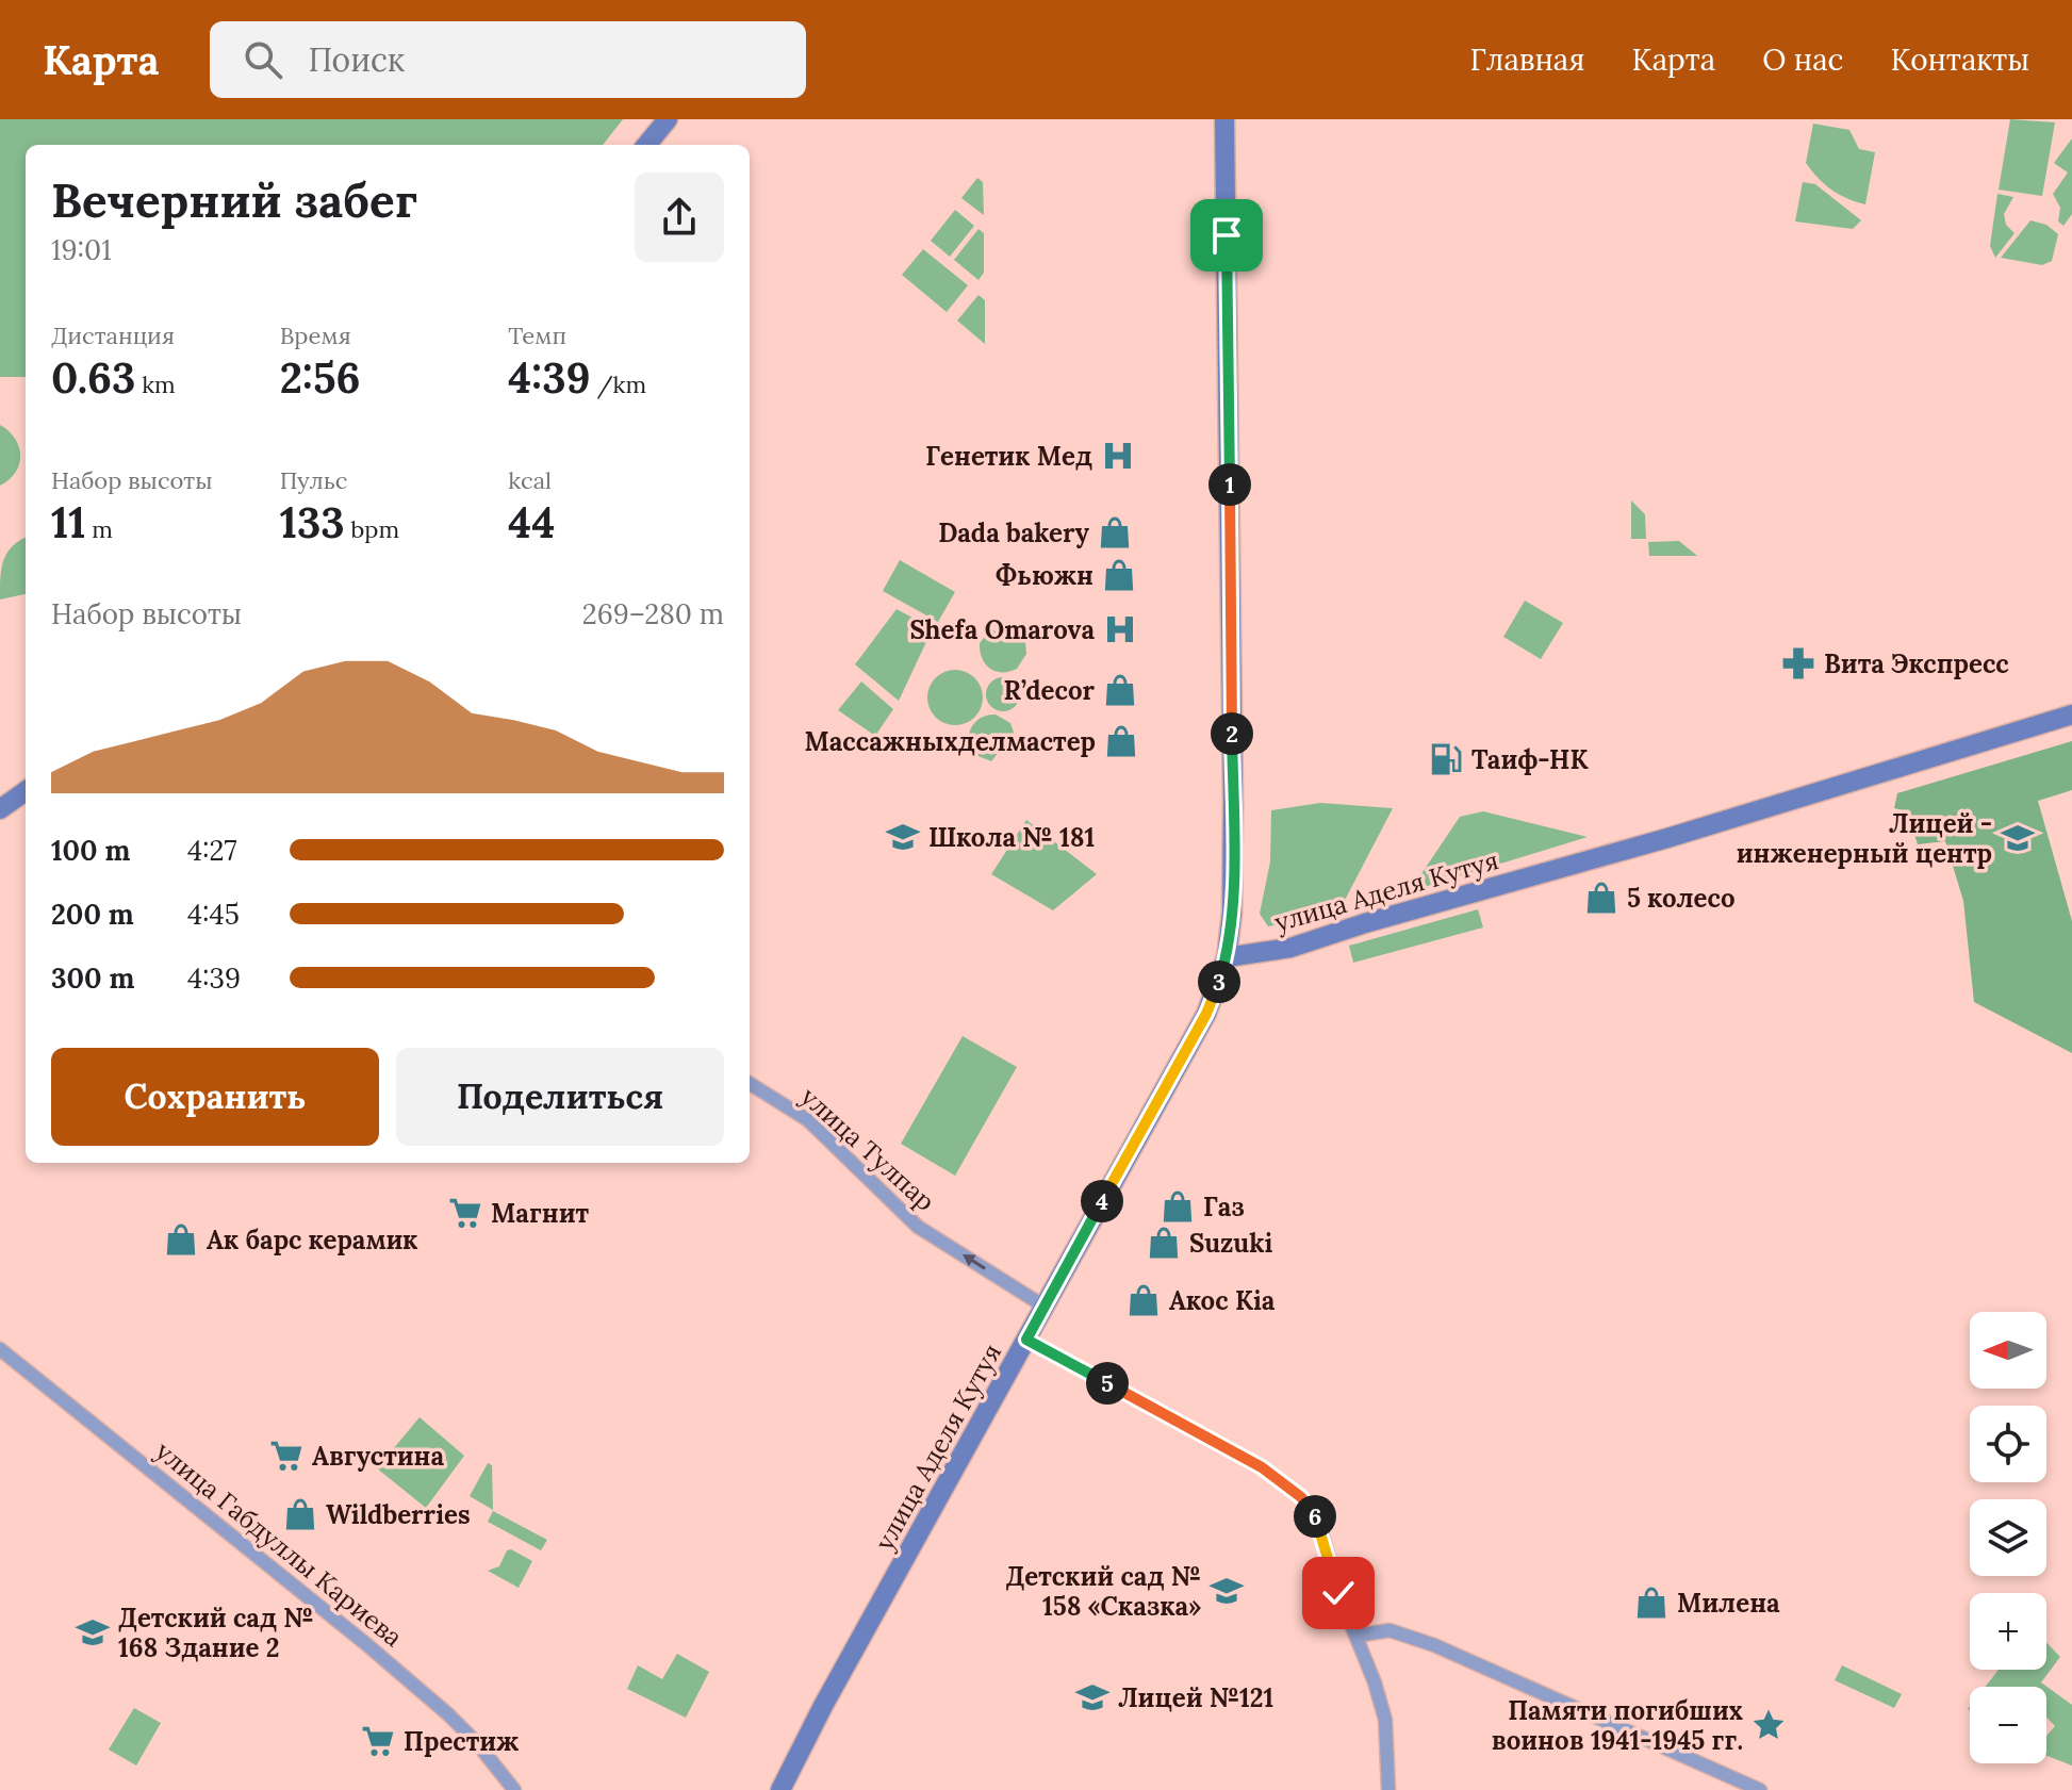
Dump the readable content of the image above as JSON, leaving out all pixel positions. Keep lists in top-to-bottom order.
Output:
{
  "streets": {
    "main road": ["улица Аделя Кутуя"],
    "street": ["улица Тулпар", "улица Габдуллы Кариева"]
  },
  "crossings": [
    ["улица Аделя Кутуя", "улица Тулпар"]
  ],
  "one_way": ["улица Тулпар"],
  "places": {
    "hospital": ["Генетик Мед", "Shefa Omarova"],
    "shop": [
      "Dada bakery",
      "Фьюжн",
      "R’decor",
      "Массажныхделмастер",
      "5 колесо",
      "Газ",
      "Ак барс керамик",
      "Suzuki",
      "Акос Kia",
      "Wildberries",
      "Милена"
    ],
    "pharmacy": ["Вита Экспресс"],
    "fuel station": ["Таиф-НК"],
    "school or university": [
      "Школа № 181",
      "Лицей - инженерный центр",
      "Детский сад № 158 «Сказка»",
      "Детский сад № 168 Здание 2",
      "Лицей №121"
    ],
    "supermarket": ["Магнит", "Августина", "Престиж"],
    "place": ["Памяти погибших воинов 1941-1945 гг."]
  },
  "north": "left",
  "page": {
    "header": "Карта",
    "search": "Поиск",
    "nav": [
      "Главная",
      "Карта",
      "О нас",
      "Контакты"
    ],
    "heading": ["Вечерний забег", "19:01"],
    "stats": [
      ["Дистанция", "0.63 km"],
      ["Время", "2:56"],
      ["Темп", "4:39 /km"],
      ["Набор высоты", "11 m"],
      ["Пульс", "133 bpm"],
      ["kcal", "44"]
    ],
    "pins": [
      "1",
      "2",
      "3",
      "4",
      "5",
      "6"
    ],
    "chart": ["Набор высоты", "269–280 m"],
    "list": [
      {
        "name": "100 m",
        "note": "4:27"
      },
      {
        "name": "200 m",
        "note": "4:45"
      },
      {
        "name": "300 m",
        "note": "4:39"
      }
    ],
    "buttons": ["Сохранить", "Поделиться"],
    "map_buttons": ["+", "−"]
  }
}
